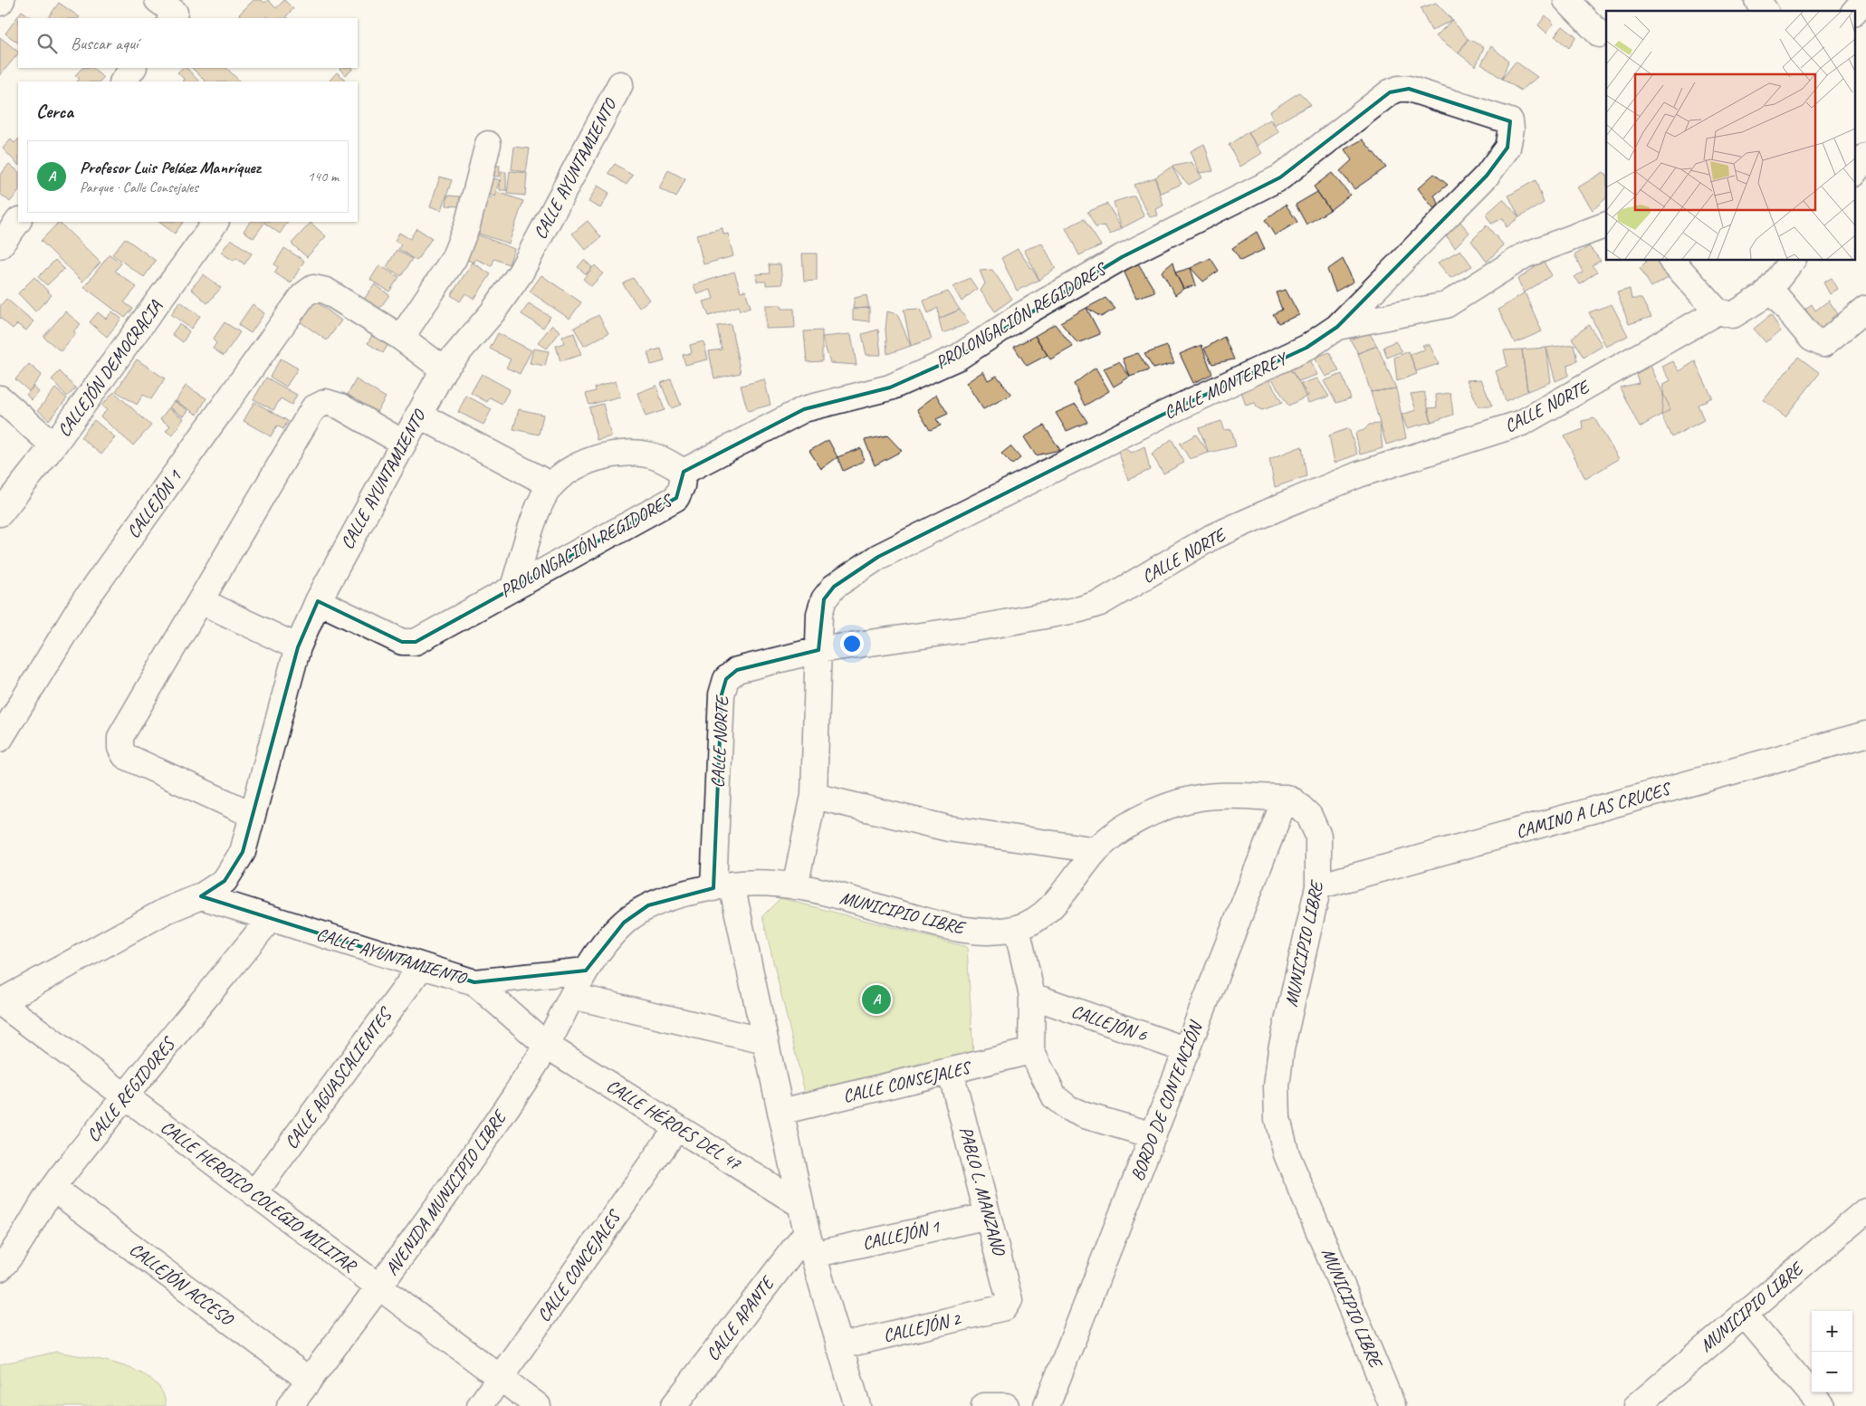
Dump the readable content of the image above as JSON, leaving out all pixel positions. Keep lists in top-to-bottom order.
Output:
{
  "streets": {
    "street": [
      "CALLE AYUNTAMIENTO",
      "PROLONGACIÓN REGIDORES",
      "CALLEJÓN DEMOCRACIA",
      "CALLE MONTERREY",
      "CALLE NORTE",
      "CALLEJÓN 1",
      "CAMINO A LAS CRUCES",
      "MUNICIPIO LIBRE",
      "CALLEJÓN 6",
      "CALLE AGUASCALIENTES",
      "CALLE CONSEJALES",
      "CALLE REGIDORES",
      "BORDO DE CONTENCIÓN",
      "CALLE HÉROES DEL 47",
      "PABLO L. MANZANO",
      "AVENIDA MUNICIPIO LIBRE",
      "CALLE HEROICO COLEGIO MILITAR",
      "CALLE CONCEJALES",
      "CALLEJÓN ACCESO",
      "CALLE APANTE",
      "CALLEJÓN 2"
    ]
  },
  "crossings": [
    ["CALLE AYUNTAMIENTO", "PROLONGACIÓN REGIDORES"],
    ["CALLE AYUNTAMIENTO", "MUNICIPIO LIBRE"],
    ["CALLE AYUNTAMIENTO", "CALLE AGUASCALIENTES"],
    ["CALLE AYUNTAMIENTO", "CALLE REGIDORES"],
    ["CALLE AYUNTAMIENTO", "CALLE HÉROES DEL 47"],
    ["CALLE AYUNTAMIENTO", "AVENIDA MUNICIPIO LIBRE"],
    ["CALLE AYUNTAMIENTO", "CALLE HEROICO COLEGIO MILITAR"],
    ["PROLONGACIÓN REGIDORES", "CALLE MONTERREY"],
    ["CALLE MONTERREY", "CALLE NORTE"],
    ["CALLE MONTERREY", "MUNICIPIO LIBRE"],
    ["CALLE NORTE", "CALLEJÓN 1"],
    ["CALLE NORTE", "MUNICIPIO LIBRE"],
    ["CALLE NORTE", "CALLE CONSEJALES"],
    ["CALLE NORTE", "CALLE HÉROES DEL 47"],
    ["CALLE NORTE", "CALLE APANTE"],
    ["CALLE NORTE", "CALLEJÓN 2"],
    ["CALLEJÓN 1", "PABLO L. MANZANO"],
    ["CALLEJÓN 1", "CALLE APANTE"],
    ["CAMINO A LAS CRUCES", "MUNICIPIO LIBRE"],
    ["MUNICIPIO LIBRE", "BORDO DE CONTENCIÓN"],
    ["MUNICIPIO LIBRE", "AVENIDA MUNICIPIO LIBRE"],
    ["CALLEJÓN 6", "BORDO DE CONTENCIÓN"],
    ["CALLE AGUASCALIENTES", "CALLE HEROICO COLEGIO MILITAR"],
    ["CALLE CONSEJALES", "PABLO L. MANZANO"],
    ["CALLE REGIDORES", "CALLE HEROICO COLEGIO MILITAR"],
    ["CALLE REGIDORES", "CALLEJÓN ACCESO"],
    ["CALLE HÉROES DEL 47", "AVENIDA MUNICIPIO LIBRE"],
    ["CALLE HÉROES DEL 47", "CALLE CONCEJALES"],
    ["PABLO L. MANZANO", "CALLEJÓN 2"],
    ["AVENIDA MUNICIPIO LIBRE", "CALLE HEROICO COLEGIO MILITAR"],
    ["AVENIDA MUNICIPIO LIBRE", "CALLEJÓN ACCESO"],
    ["CALLE HEROICO COLEGIO MILITAR", "CALLE CONCEJALES"]
  ],
  "page": {
    "search": "Buscar aquí",
    "heading": "Cerca",
    "list": [
      {
        "mark": "A",
        "name": "Profesor Luis Peláez Manríquez",
        "note": "Parque · Calle Consejales",
        "value": "140 m"
      }
    ],
    "pins": "A",
    "map_buttons": ["+", "−"]
  }
}
